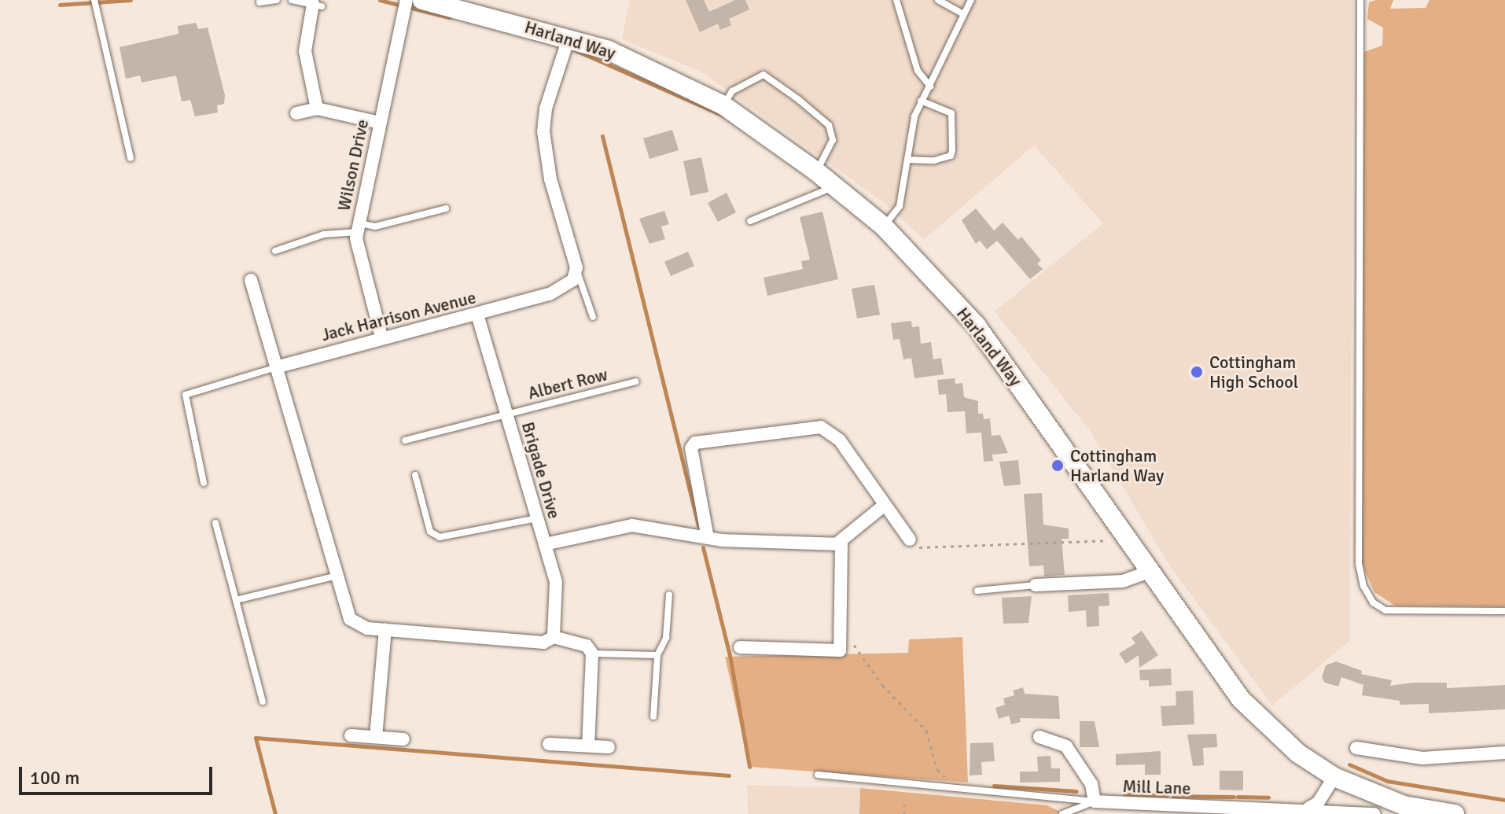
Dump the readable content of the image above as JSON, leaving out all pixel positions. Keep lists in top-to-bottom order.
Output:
{
  "streets": {
    "main road": ["Harland Way"],
    "street": [
      "Wilson Drive",
      "Jack Harrison Avenue",
      "Brigade Drive",
      "Mill Lane"
    ],
    "lane": ["Albert Row"]
  },
  "crossings": [
    ["Wilson Drive", "Jack Harrison Avenue"],
    ["Jack Harrison Avenue", "Brigade Drive"],
    ["Albert Row", "Brigade Drive"]
  ],
  "places": ["Cottingham High School", "Cottingham Harland Way"],
  "scale_bar": "100 m"
}
